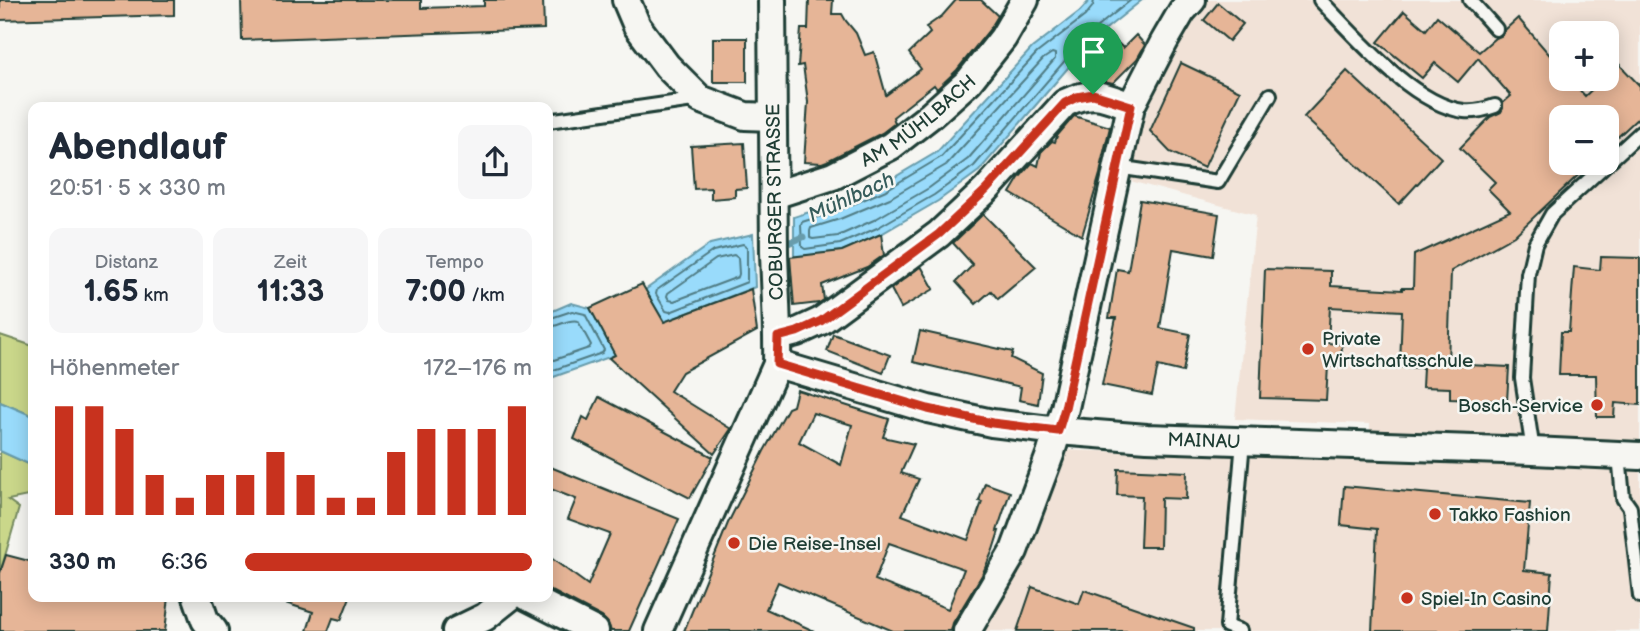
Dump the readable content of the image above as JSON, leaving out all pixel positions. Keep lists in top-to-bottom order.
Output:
{
  "streets": {
    "street": ["AM MÜHLBACH", "COBURGER STRASSE", "MAINAU"]
  },
  "crossings": [
    ["AM MÜHLBACH", "COBURGER STRASSE"],
    ["COBURGER STRASSE", "MAINAU"]
  ],
  "water": ["Mühlbach"],
  "places": [
    "Private Wirtschaftsschule",
    "Bosch-Service",
    "Takko Fashion",
    "Die Reise-Insel",
    "Spiel-In Casino"
  ],
  "page": {
    "map_buttons": ["+", "−"],
    "heading": ["Abendlauf", "20:51 · 5 × 330 m"],
    "stats": [
      ["Distanz", "1.65 km"],
      ["Zeit", "11:33"],
      ["Tempo", "7:00 /km"]
    ],
    "chart": ["Höhenmeter", "172–176 m"],
    "list": [
      {
        "name": "330 m",
        "note": "6:36"
      }
    ]
  }
}
